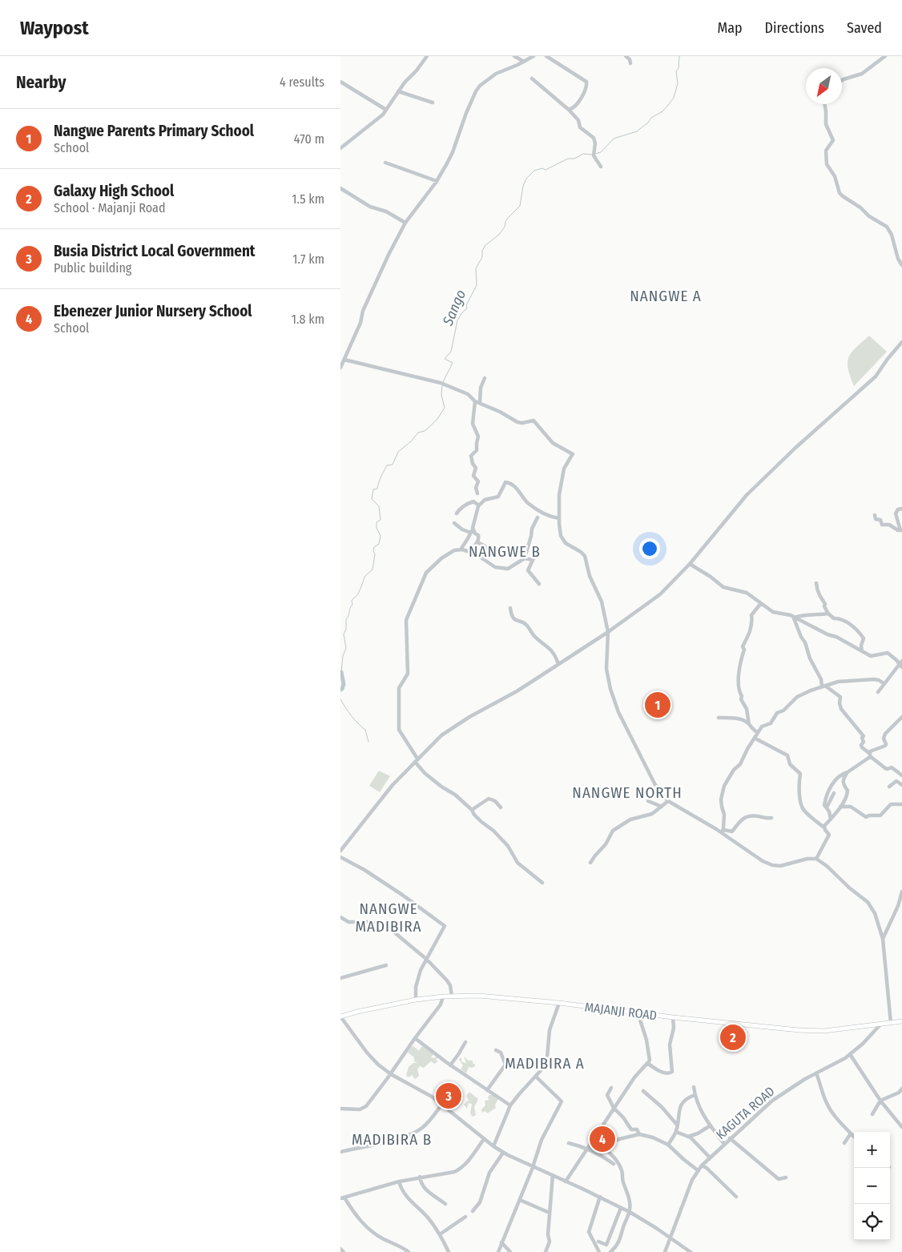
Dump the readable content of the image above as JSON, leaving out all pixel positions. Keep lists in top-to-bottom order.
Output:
{
  "streets": {
    "main road": ["MAJANJI ROAD"],
    "street": ["KAGUTA ROAD"]
  },
  "crossings": [
    ["MAJANJI ROAD", "KAGUTA ROAD"]
  ],
  "districts": [
    "NANGWE A",
    "NANGWE B",
    "NANGWE NORTH",
    "NANGWE MADIBIRA",
    "MADIBIRA A",
    "MADIBIRA B"
  ],
  "water": ["Sango"],
  "north": "bottom left",
  "page": {
    "header": "Waypost",
    "nav": ["Map", "Directions", "Saved"],
    "heading": ["Nearby", "4 results"],
    "list": [
      {
        "mark": "1",
        "name": "Nangwe Parents Primary School",
        "note": "School",
        "value": "470 m"
      },
      {
        "mark": "2",
        "name": "Galaxy High School",
        "note": "School · Majanji Road",
        "value": "1.5 km"
      },
      {
        "mark": "3",
        "name": "Busia District Local Government",
        "note": "Public building",
        "value": "1.7 km"
      },
      {
        "mark": "4",
        "name": "Ebenezer Junior Nursery School",
        "note": "School",
        "value": "1.8 km"
      }
    ],
    "pins": [
      "1",
      "2",
      "3",
      "4"
    ],
    "map_buttons": ["+", "−"]
  }
}
